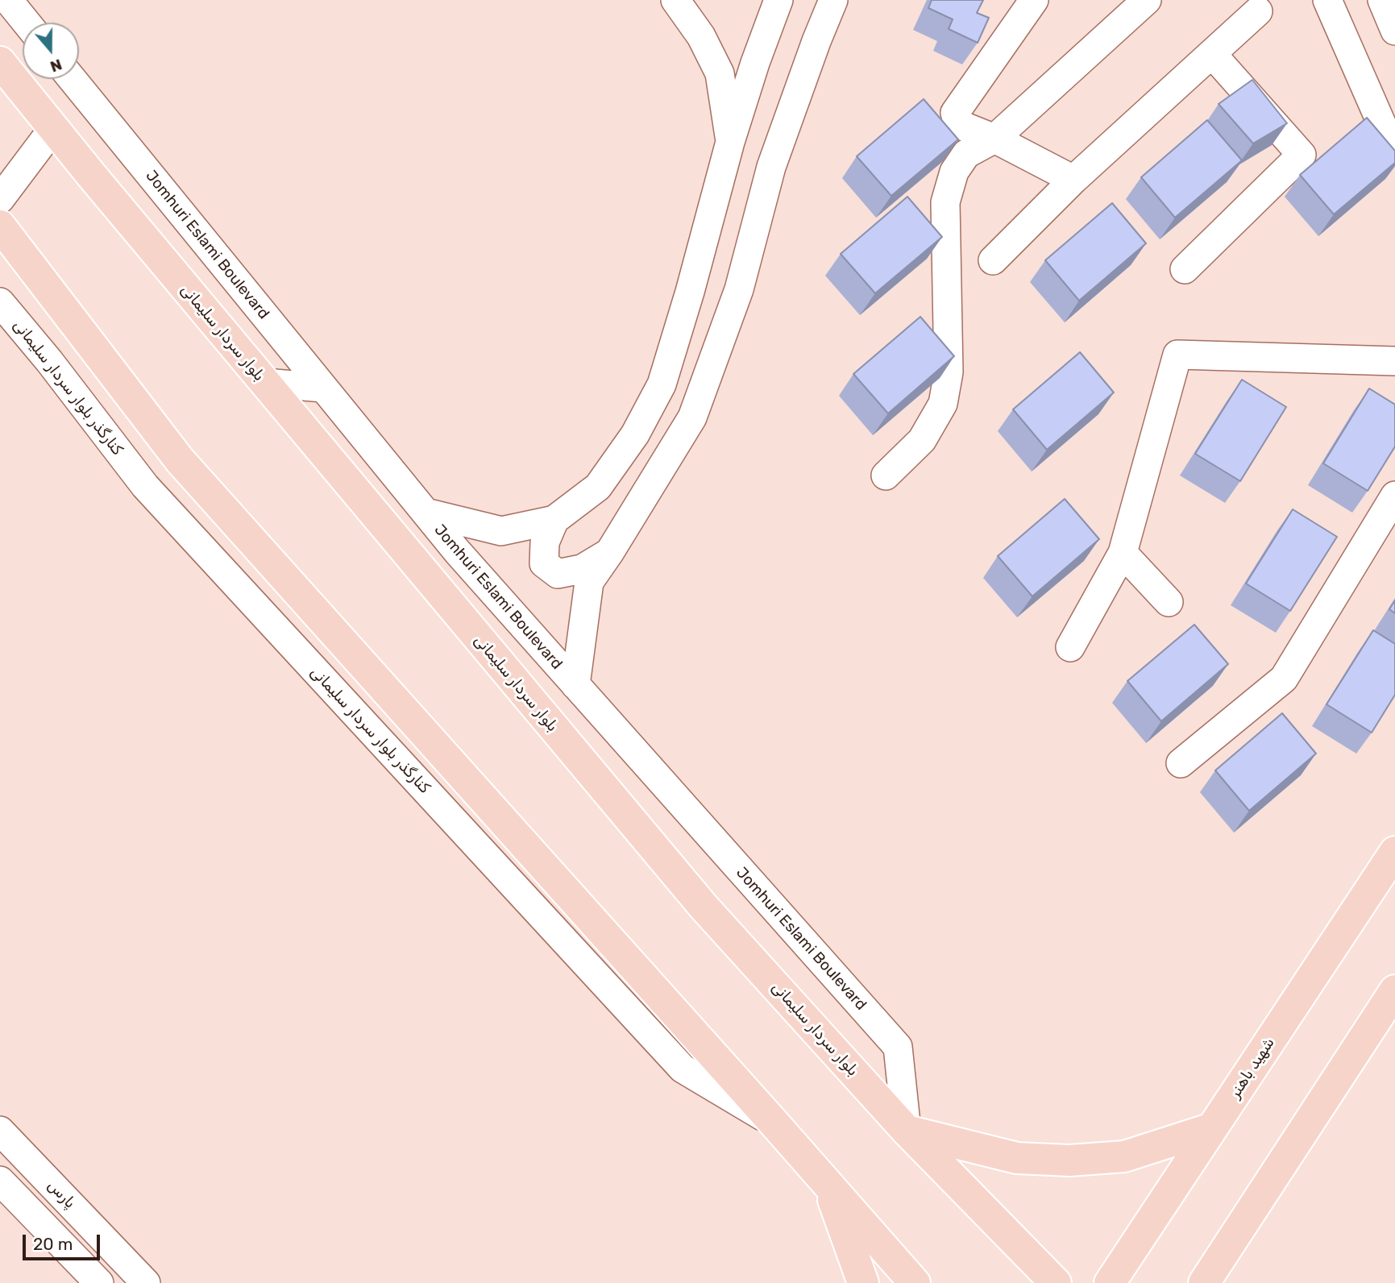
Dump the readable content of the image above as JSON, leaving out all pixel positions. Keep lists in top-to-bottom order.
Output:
{
  "streets": {
    "main road": ["بلوار سردار سلیمانی", "شهید باهنر"],
    "street": ["Jomhuri Eslami Boulevard", "کنارگذر بلوار سردار سلیمانی", "پارس"]
  },
  "crossings": [
    ["Jomhuri Eslami Boulevard", "بلوار سردار سلیمانی"]
  ],
  "scale_bar": "20 m",
  "north": "bottom"
}
